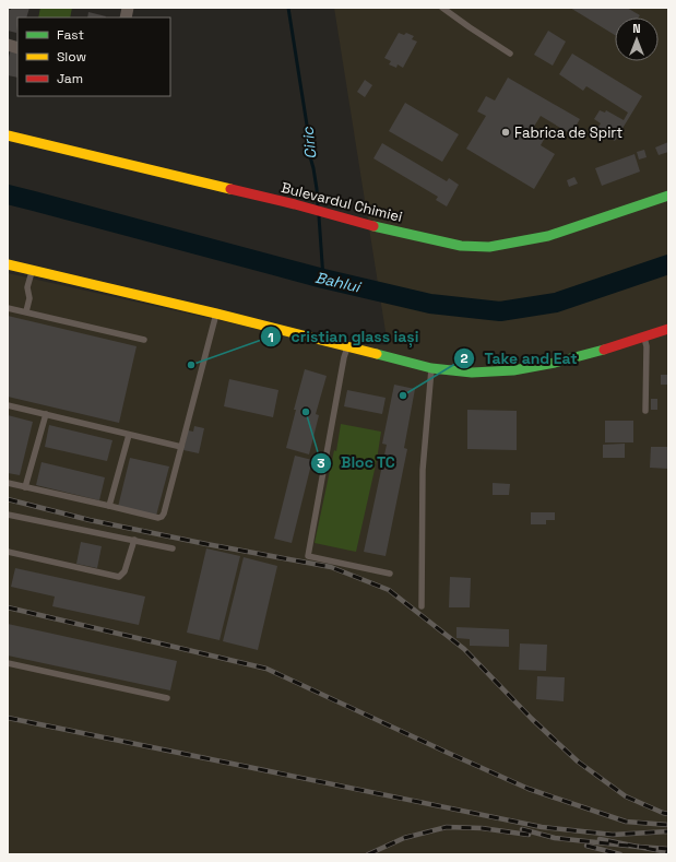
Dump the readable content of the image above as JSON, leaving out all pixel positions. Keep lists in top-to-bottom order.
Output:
{
  "streets": {
    "street": ["Bulevardul Chimiei"]
  },
  "water": ["Ciric", "Bahlui"],
  "places": [
    "Fabrica de Spirt",
    "cristian glass iași",
    "Take and Eat",
    "Bloc TC"
  ],
  "legend": ["Fast", "Slow", "Jam"],
  "north": "top"
}
